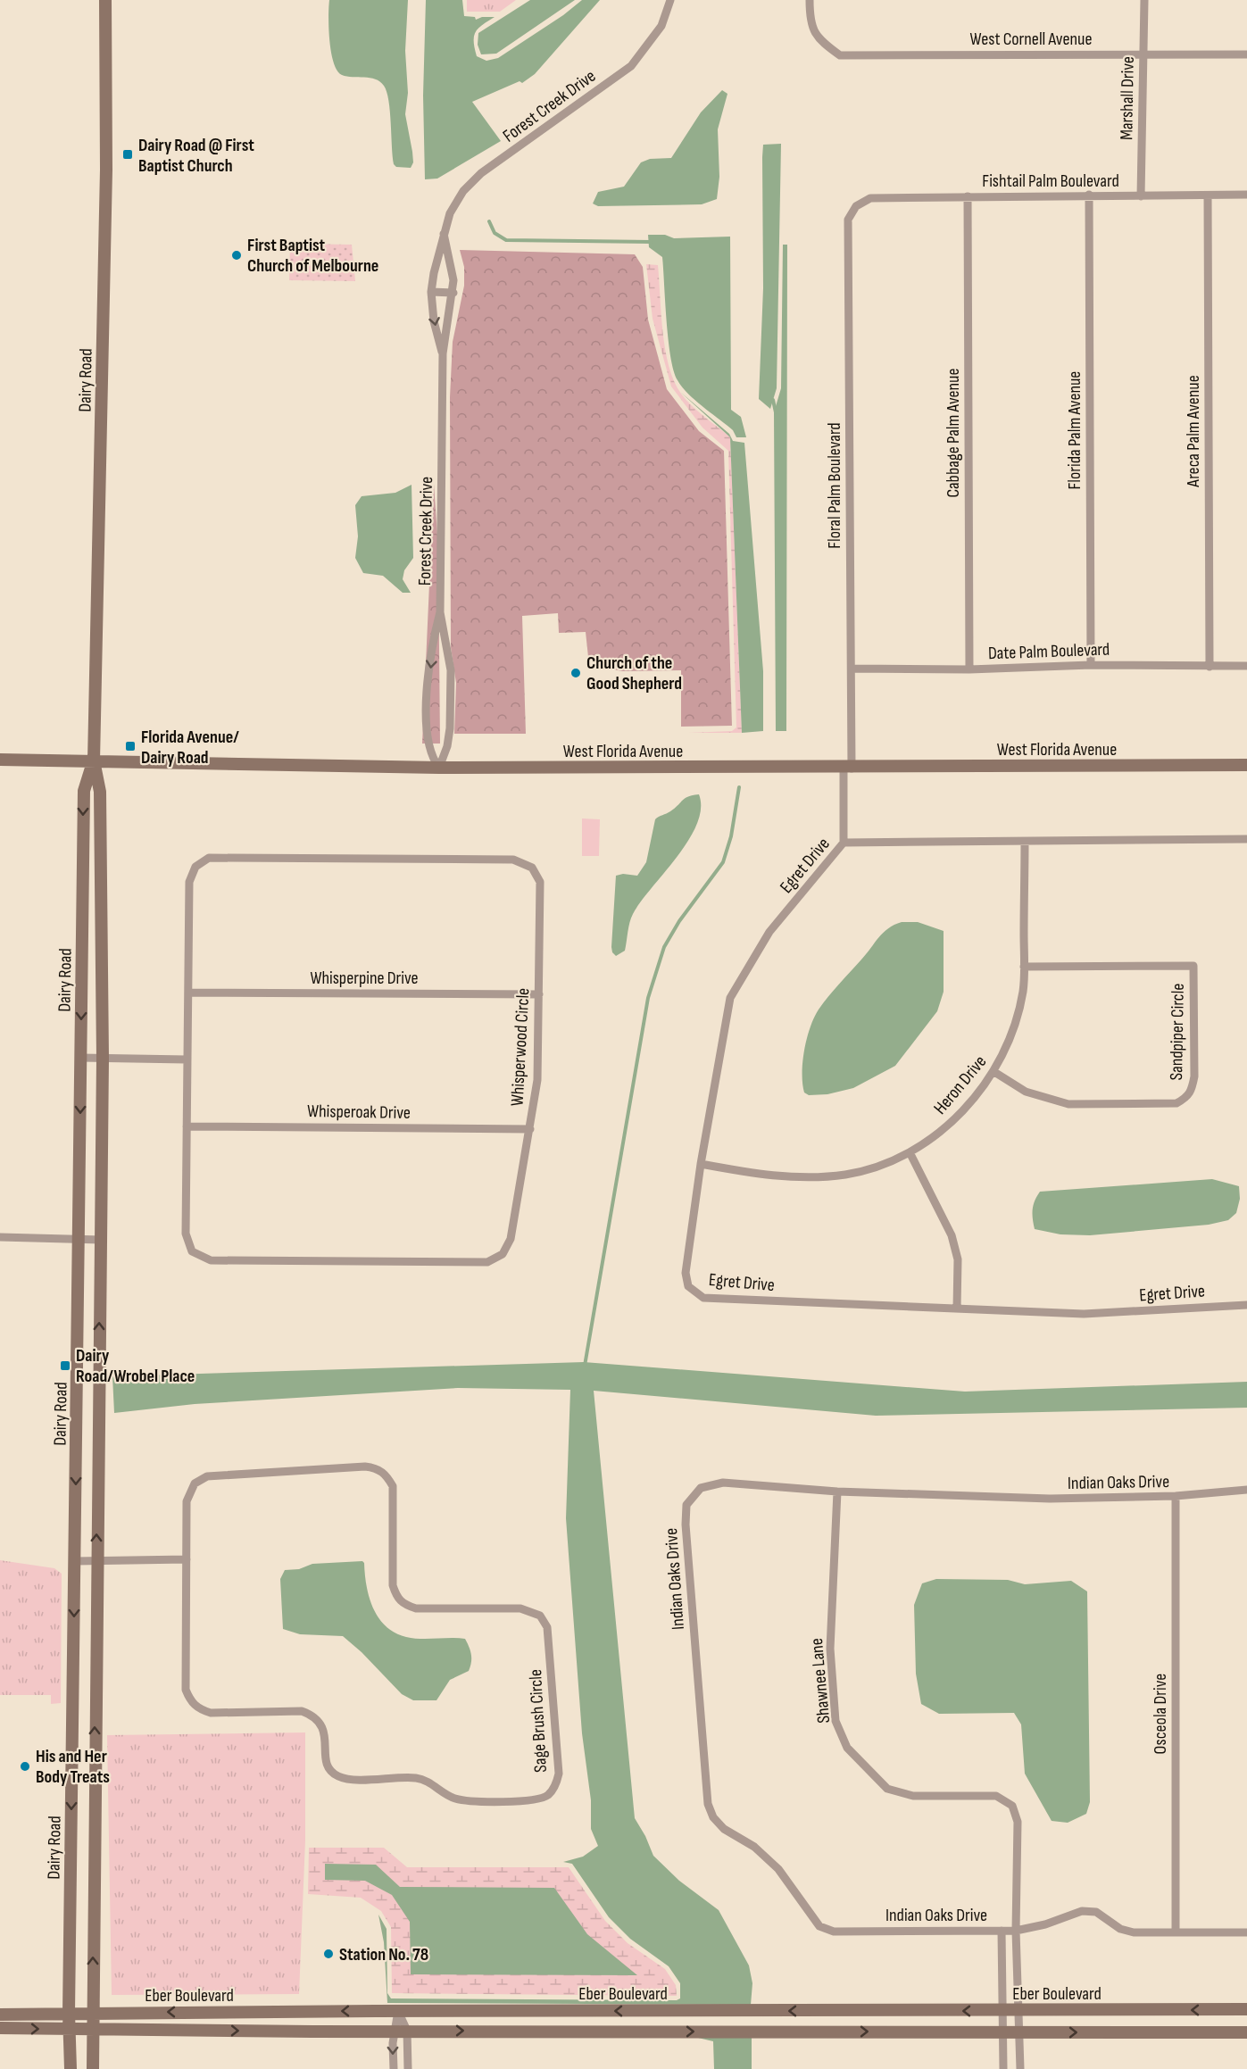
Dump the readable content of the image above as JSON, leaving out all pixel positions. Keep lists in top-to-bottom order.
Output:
{
  "streets": {
    "street": [
      "West Cornell Avenue",
      "Marshall Drive",
      "Forest Creek Drive",
      "Fishtail Palm Boulevard",
      "Dairy Road",
      "Florida Palm Avenue",
      "Areca Palm Avenue",
      "Cabbage Palm Avenue",
      "Floral Palm Boulevard",
      "Date Palm Boulevard",
      "West Florida Avenue",
      "Egret Drive",
      "Whisperpine Drive",
      "Sandpiper Circle",
      "Whisperwood Circle",
      "Heron Drive",
      "Whisperoak Drive",
      "Indian Oaks Drive",
      "Shawnee Lane",
      "Osceola Drive",
      "Sage Brush Circle",
      "Eber Boulevard"
    ]
  },
  "crossings": [
    ["West Cornell Avenue", "Marshall Drive"],
    ["Marshall Drive", "Fishtail Palm Boulevard"],
    ["Forest Creek Drive", "West Florida Avenue"],
    ["Fishtail Palm Boulevard", "Florida Palm Avenue"],
    ["Fishtail Palm Boulevard", "Areca Palm Avenue"],
    ["Fishtail Palm Boulevard", "Cabbage Palm Avenue"],
    ["Fishtail Palm Boulevard", "Floral Palm Boulevard"],
    ["Dairy Road", "West Florida Avenue"],
    ["Dairy Road", "Eber Boulevard"],
    ["Florida Palm Avenue", "Date Palm Boulevard"],
    ["Areca Palm Avenue", "Date Palm Boulevard"],
    ["Cabbage Palm Avenue", "Date Palm Boulevard"],
    ["Floral Palm Boulevard", "Date Palm Boulevard"],
    ["Floral Palm Boulevard", "West Florida Avenue"],
    ["Floral Palm Boulevard", "Egret Drive"],
    ["West Florida Avenue", "Egret Drive"],
    ["Egret Drive", "Heron Drive"],
    ["Whisperpine Drive", "Whisperwood Circle"],
    ["Sandpiper Circle", "Heron Drive"],
    ["Whisperwood Circle", "Whisperoak Drive"],
    ["Indian Oaks Drive", "Shawnee Lane"],
    ["Indian Oaks Drive", "Osceola Drive"],
    ["Indian Oaks Drive", "Eber Boulevard"]
  ],
  "places": {
    "transit": ["Dairy Road @ First Baptist Church", "Florida Avenue/ Dairy Road", "Dairy Road/Wrobel Place"],
    "other": [
      "First Baptist Church of Melbourne",
      "Church of the Good Shepherd",
      "His and Her Body Treats",
      "Station No. 78"
    ]
  }
}
